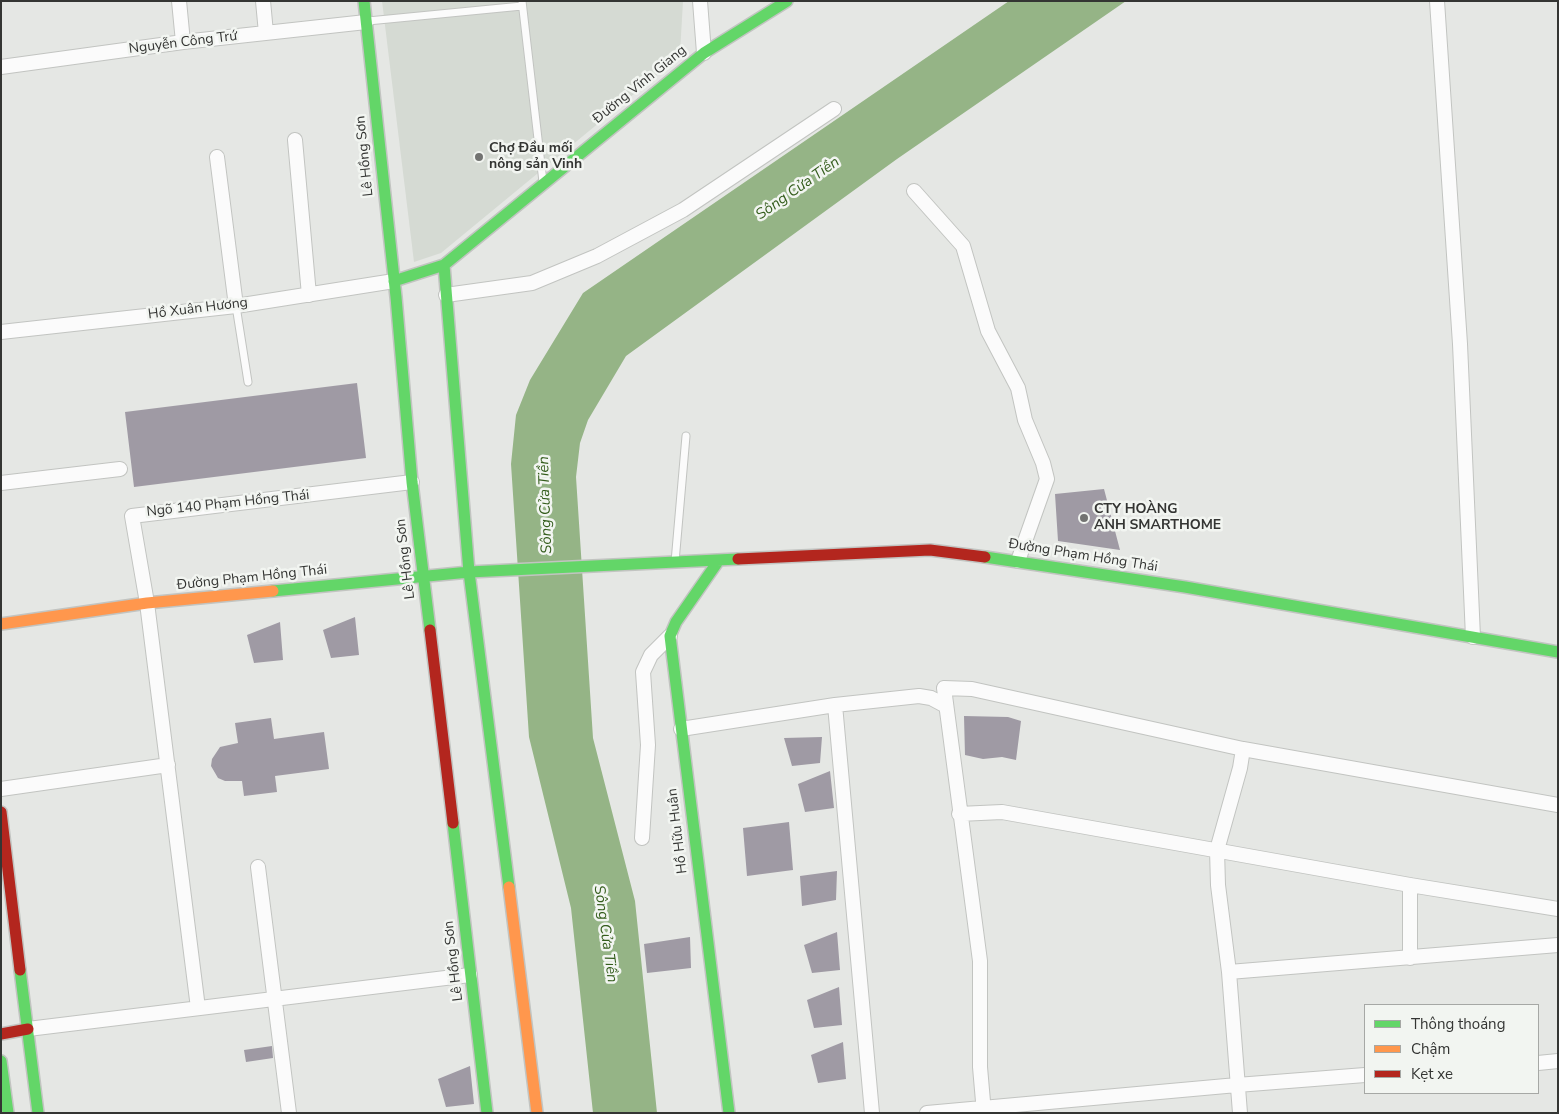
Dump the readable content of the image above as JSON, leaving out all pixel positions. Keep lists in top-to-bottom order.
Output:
{
  "streets": {
    "main road": [
      "Đường Vĩnh Giang",
      "Lê Hồng Sơn",
      "Đường Phạm Hồng Thái",
      "Hồ Hữu Huân"
    ],
    "street": ["Nguyễn Công Trứ", "Hồ Xuân Hương", "Ngõ 140 Phạm Hồng Thái"]
  },
  "crossings": [
    ["Nguyễn Công Trứ", "Lê Hồng Sơn"],
    ["Đường Vĩnh Giang", "Lê Hồng Sơn"],
    ["Đường Vĩnh Giang", "Hồ Xuân Hương"],
    ["Lê Hồng Sơn", "Hồ Xuân Hương"],
    ["Lê Hồng Sơn", "Ngõ 140 Phạm Hồng Thái"],
    ["Lê Hồng Sơn", "Đường Phạm Hồng Thái"],
    ["Ngõ 140 Phạm Hồng Thái", "Đường Phạm Hồng Thái"]
  ],
  "water": ["Sông Cửa Tiền"],
  "places": ["Chợ Đầu mối nông sản Vinh", "CTY HOÀNG ANH SMARTHOME"],
  "legend": ["Thông thoáng", "Chậm", "Kẹt xe"]
}
